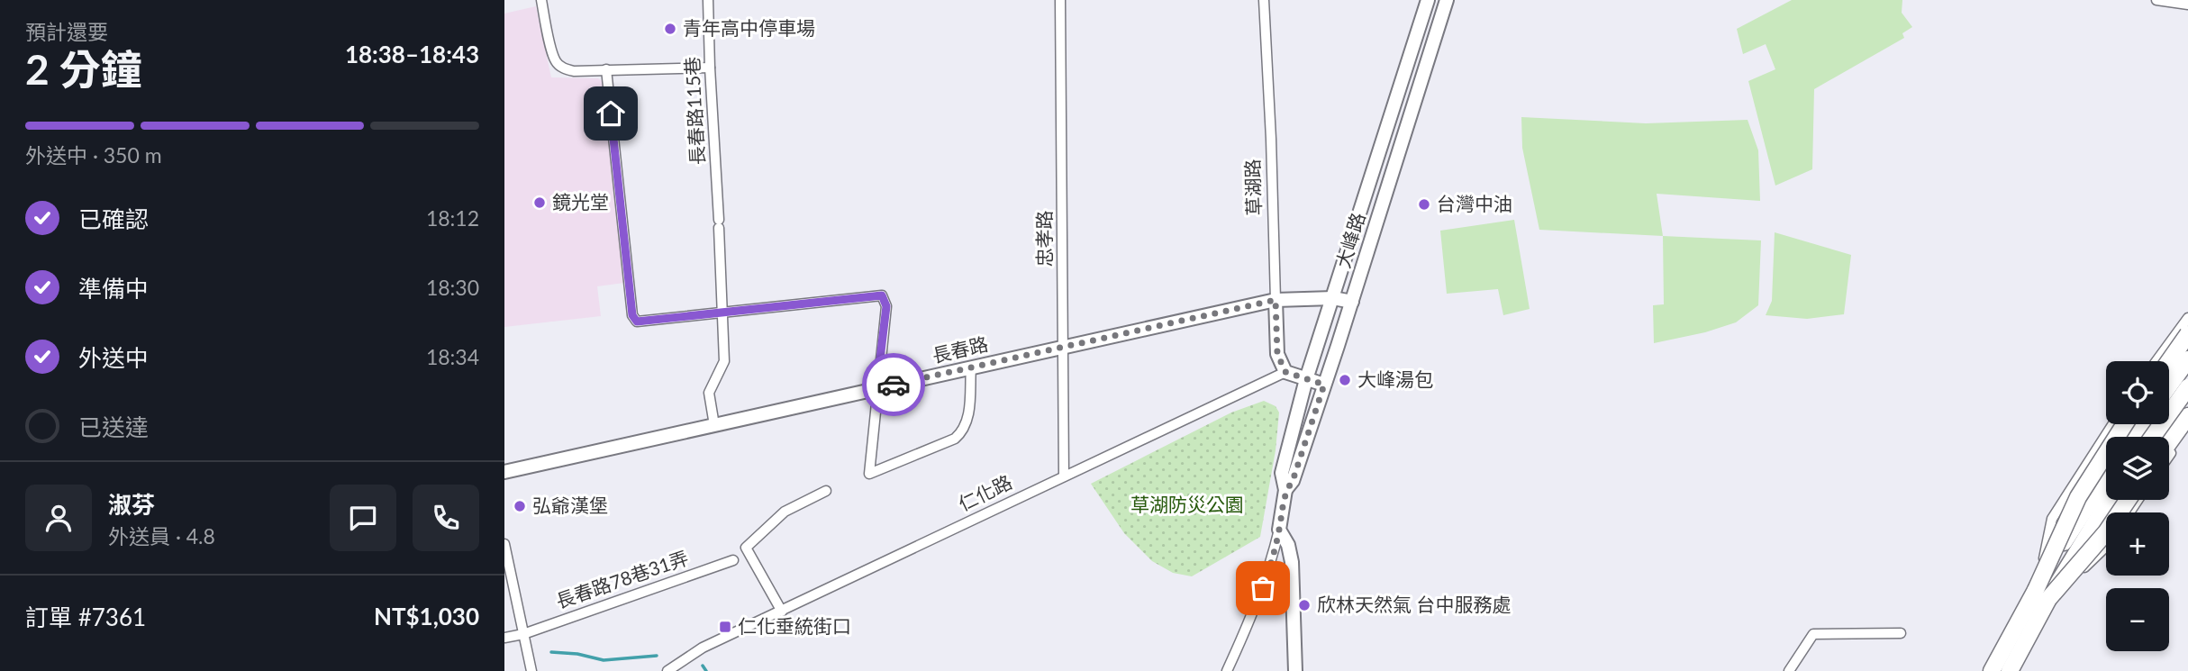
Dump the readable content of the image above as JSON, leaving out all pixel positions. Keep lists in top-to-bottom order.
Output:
{
  "streets": {
    "street": [
      "長春路115巷",
      "草湖路",
      "忠孝路",
      "大峰路",
      "長春路",
      "仁化路",
      "長春路78巷31弄"
    ]
  },
  "crossings": [
    ["長春路115巷", "長春路"],
    ["草湖路", "長春路"],
    ["草湖路", "仁化路"],
    ["忠孝路", "長春路"],
    ["忠孝路", "仁化路"],
    ["大峰路", "長春路"]
  ],
  "parks": ["草湖防災公園"],
  "places": {
    "other": [
      "青年高中停車場",
      "鏡光堂",
      "台灣中油",
      "大峰湯包",
      "弘爺漢堡",
      "欣林天然氣 台中服務處"
    ],
    "transit": ["仁化垂統街口"]
  },
  "page": {
    "heading": ["2 分鐘", "預計還要", "18:38–18:43"],
    "panel": [
      "淑芬",
      "外送員 · 4.8",
      "訂單 #7361",
      "NT$1,030"
    ],
    "bar": "外送中 · 350 m",
    "list": [
      ["已確認", "18:12"],
      ["準備中", "18:30"],
      ["外送中", "18:34"],
      "已送達"
    ],
    "map_buttons": ["+", "−"]
  }
}
